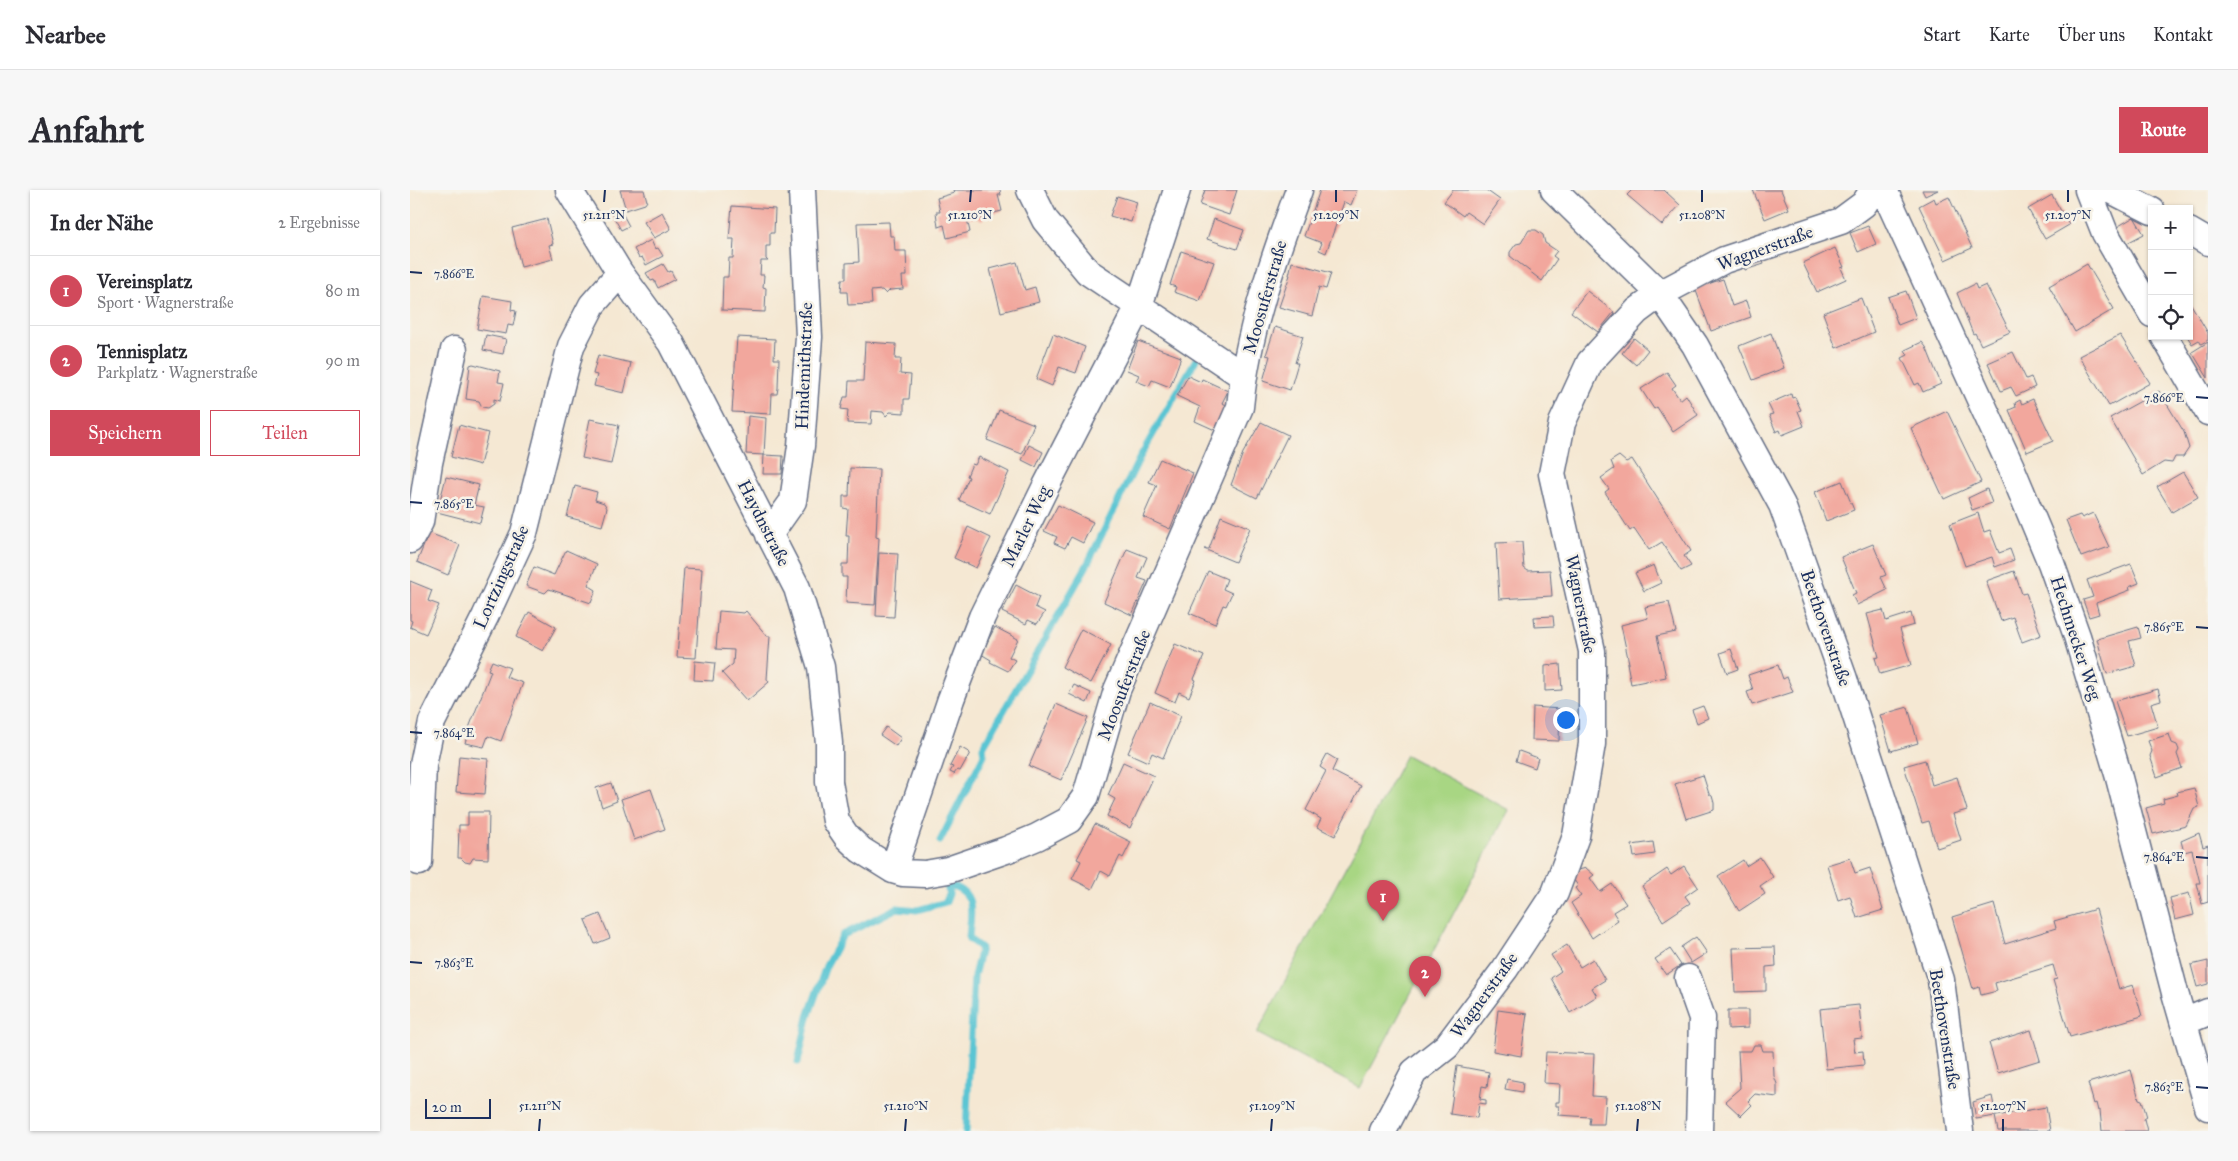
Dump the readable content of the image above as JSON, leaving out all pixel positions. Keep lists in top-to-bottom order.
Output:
{
  "streets": {
    "street": [
      "Wagnerstraße",
      "Moosuferstraße",
      "Hindemithstraße",
      "Haydnstraße",
      "Marler Weg",
      "Lortzingstraße",
      "Beethovenstraße",
      "Hechmecker Weg"
    ]
  },
  "crossings": [
    ["Wagnerstraße", "Beethovenstraße"],
    ["Moosuferstraße", "Haydnstraße"],
    ["Moosuferstraße", "Marler Weg"],
    ["Hindemithstraße", "Haydnstraße"],
    ["Haydnstraße", "Marler Weg"],
    ["Haydnstraße", "Lortzingstraße"]
  ],
  "scale_bar": "20 m",
  "page": {
    "header": "Nearbee",
    "nav": [
      "Start",
      "Karte",
      "Über uns",
      "Kontakt"
    ],
    "buttons": [
      "Route",
      ["Speichern", "Teilen"]
    ],
    "title": "Anfahrt",
    "heading": ["In der Nähe", "2 Ergebnisse"],
    "map_buttons": ["+", "−"],
    "list": [
      {
        "mark": "1",
        "name": "Vereinsplatz",
        "note": "Sport · Wagnerstraße",
        "value": "80 m"
      },
      {
        "mark": "2",
        "name": "Tennisplatz",
        "note": "Parkplatz · Wagnerstraße",
        "value": "90 m"
      }
    ],
    "pins": ["1", "2"],
    "scale": "20 m"
  },
  "coordinates": [
    "51.211°N",
    "51.210°N",
    "51.209°N",
    "51.208°N",
    "51.207°N",
    "7.866°E",
    "7.865°E",
    "7.864°E",
    "7.863°E"
  ]
}
